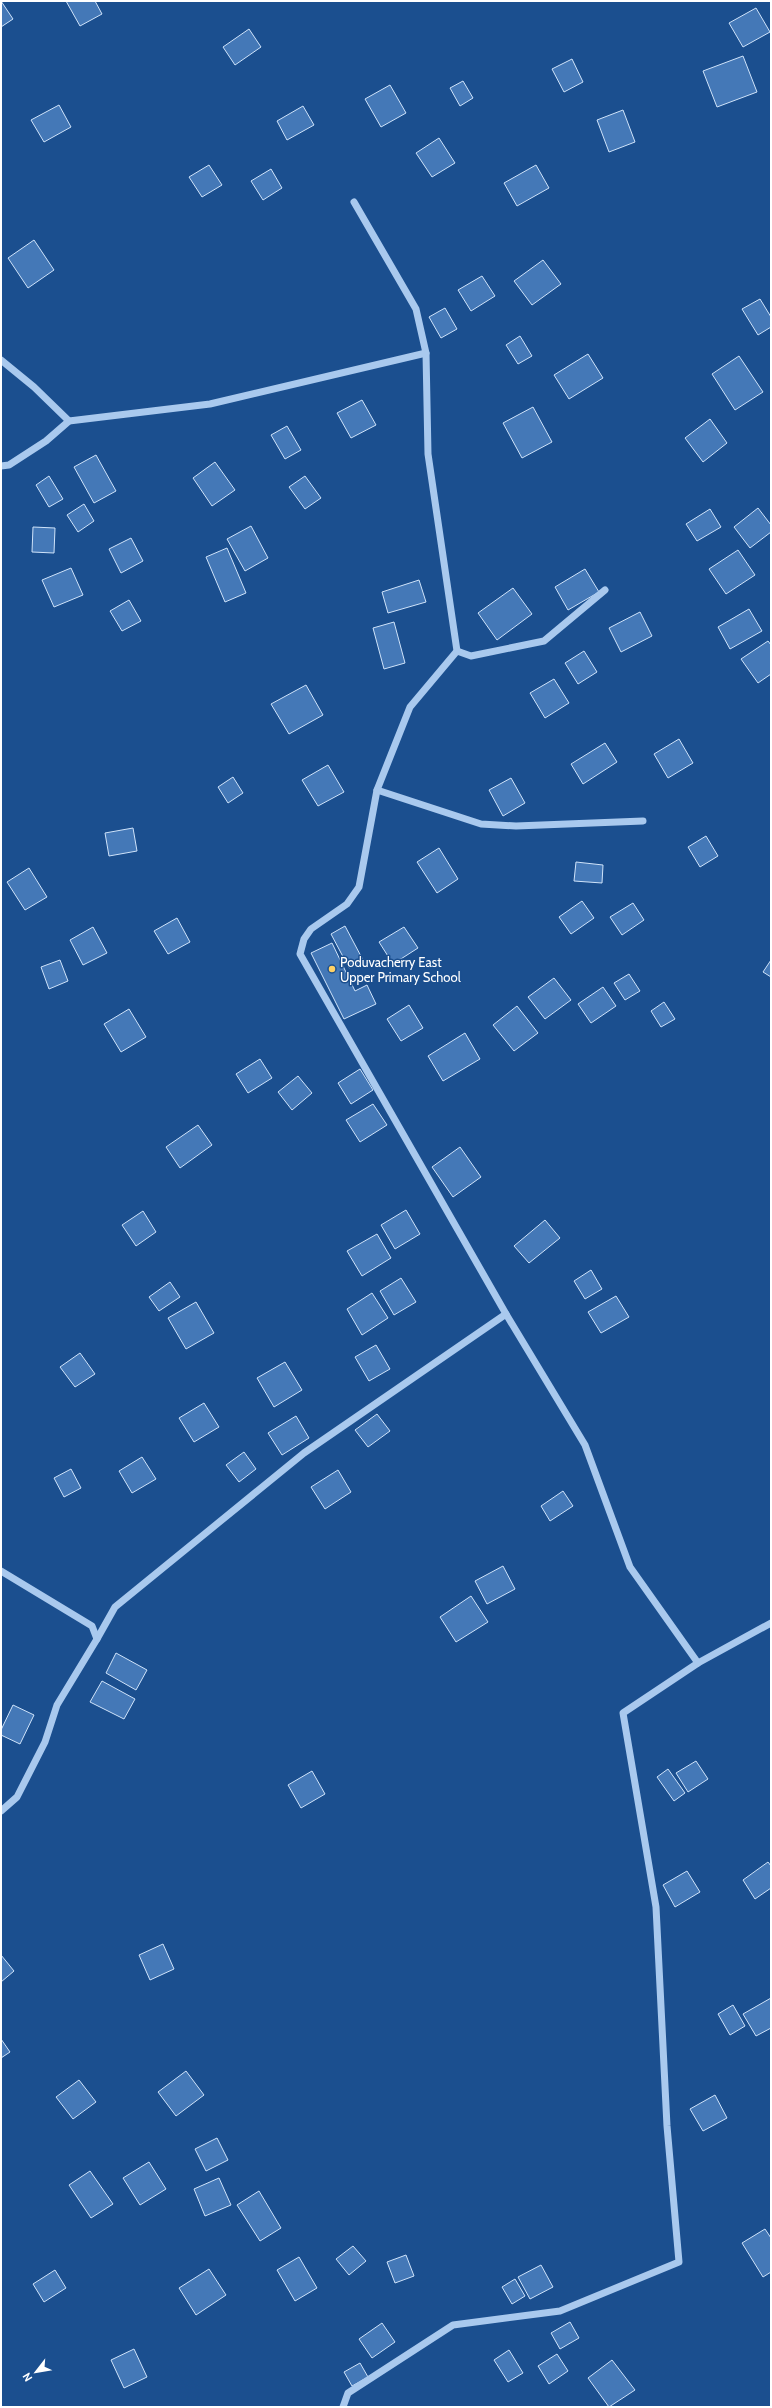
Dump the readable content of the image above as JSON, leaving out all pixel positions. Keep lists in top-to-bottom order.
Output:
{
  "places": ["Poduvacherry East Upper Primary School"],
  "north": "bottom left"
}
